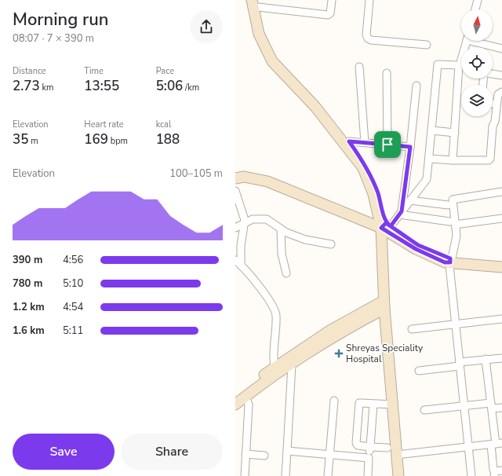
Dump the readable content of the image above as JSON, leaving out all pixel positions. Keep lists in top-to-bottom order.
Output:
{
  "places": {
    "health": ["Shreyas Speciality Hospital"]
  },
  "north": "top",
  "page": {
    "heading": ["Morning run", "08:07 · 7 × 390 m"],
    "stats": [
      ["Distance", "2.73 km"],
      ["Time", "13:55"],
      ["Pace", "5:06 /km"],
      ["Elevation", "35 m"],
      ["Heart rate", "169 bpm"],
      ["kcal", "188"]
    ],
    "chart": ["Elevation", "100–105 m"],
    "list": [
      {
        "name": "390 m",
        "note": "4:56"
      },
      {
        "name": "780 m",
        "note": "5:10"
      },
      {
        "name": "1.2 km",
        "note": "4:54"
      },
      {
        "name": "1.6 km",
        "note": "5:11"
      }
    ],
    "buttons": ["Save", "Share"]
  }
}
